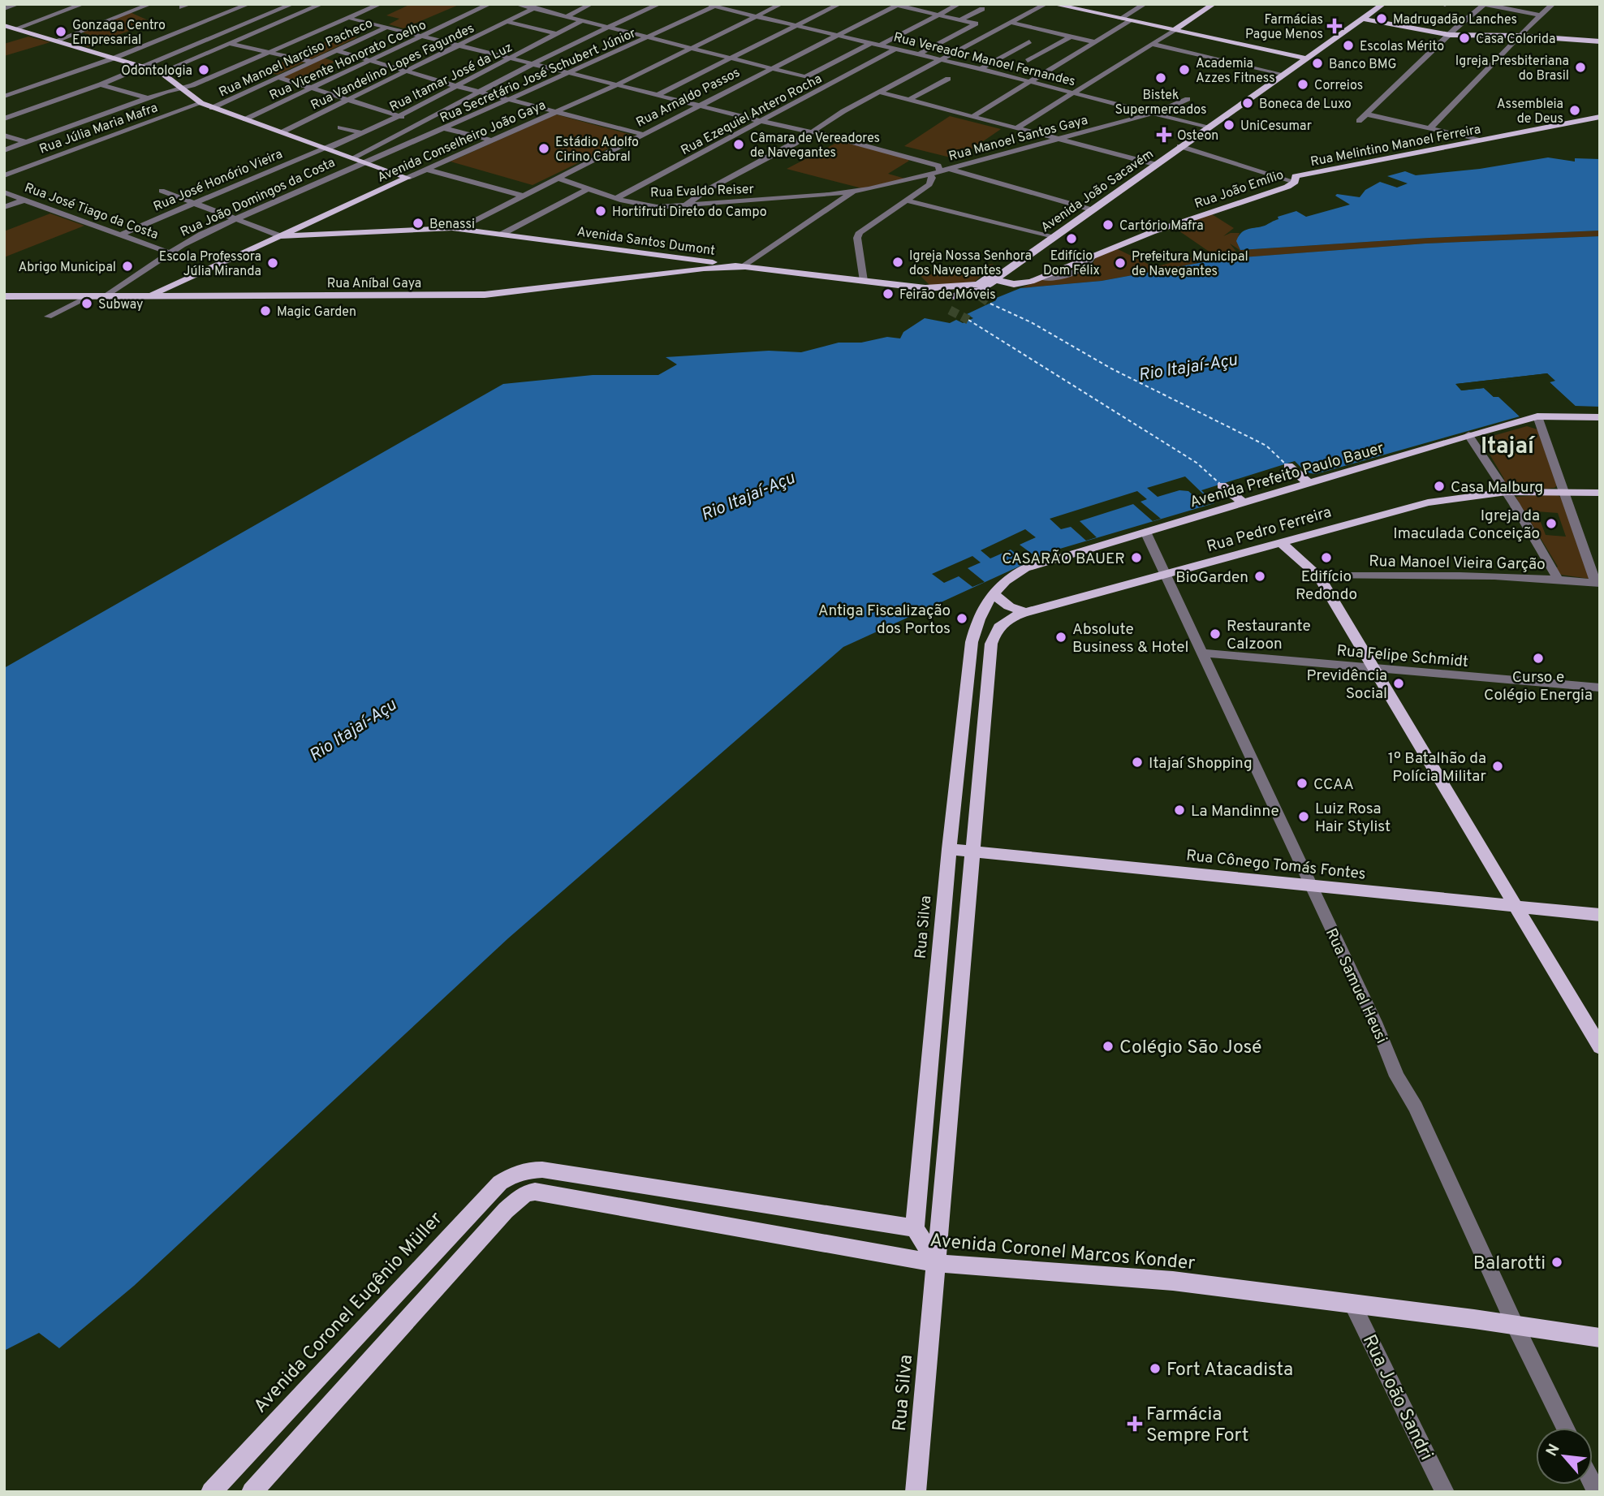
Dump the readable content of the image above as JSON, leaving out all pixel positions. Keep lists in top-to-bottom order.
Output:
{
  "streets": {
    "main road": [
      "Avenida Conselheiro João Gaya",
      "Rua Melintino Manoel Ferreira",
      "Rua João Emílio",
      "Avenida João Sacavém",
      "Avenida Santos Dumont",
      "Rua Aníbal Gaya",
      "Avenida Prefeito Paulo Bauer",
      "Rua Pedro Ferreira",
      "Rua Cônego Tomás Fontes",
      "Rua Silva",
      "Avenida Coronel Marcos Konder",
      "Avenida Coronel Eugênio Müller"
    ],
    "street": [
      "Rua Manoel Narciso Pacheco",
      "Rua Vereador Manoel Fernandes",
      "Rua Vicente Honorato Coelho",
      "Rua Vandelino Lopes Fagundes",
      "Rua Secretário José Schubert Júnior",
      "Rua Itamar José da Luz",
      "Rua Arnaldo Passos",
      "Rua Ezequiel Antero Rocha",
      "Rua Júlia Maria Mafra",
      "Rua Manoel Santos Gaya",
      "Rua José Honório Vieira",
      "Rua Evaldo Reiser",
      "Rua João Domingos da Costa",
      "Rua José Tiago da Costa",
      "Rua Manoel Vieira Garção",
      "Rua Felipe Schmidt",
      "Rua Samuel Heusi",
      "Rua João Sandri"
    ]
  },
  "crossings": [
    ["Rua Vereador Manoel Fernandes", "Rua Secretário José Schubert Júnior"],
    ["Rua Vereador Manoel Fernandes", "Rua Arnaldo Passos"],
    ["Rua Vereador Manoel Fernandes", "Rua Ezequiel Antero Rocha"],
    ["Rua Vereador Manoel Fernandes", "Rua Manoel Santos Gaya"],
    ["Rua Vereador Manoel Fernandes", "Avenida Conselheiro João Gaya"],
    ["Rua Vereador Manoel Fernandes", "Avenida João Sacavém"],
    ["Rua Secretário José Schubert Júnior", "Rua João Domingos da Costa"],
    ["Rua Itamar José da Luz", "Rua José Honório Vieira"],
    ["Rua Arnaldo Passos", "Rua Evaldo Reiser"],
    ["Rua Arnaldo Passos", "Avenida Santos Dumont"],
    ["Rua Ezequiel Antero Rocha", "Rua Evaldo Reiser"],
    ["Rua Manoel Santos Gaya", "Rua Evaldo Reiser"],
    ["Avenida Conselheiro João Gaya", "Avenida Santos Dumont"],
    ["Avenida Conselheiro João Gaya", "Rua Aníbal Gaya"],
    ["Rua Melintino Manoel Ferreira", "Rua João Emílio"],
    ["Rua José Honório Vieira", "Rua José Tiago da Costa"],
    ["Rua João Emílio", "Avenida João Sacavém"],
    ["Avenida João Sacavém", "Avenida Santos Dumont"],
    ["Rua João Domingos da Costa", "Rua José Tiago da Costa"],
    ["Rua João Domingos da Costa", "Rua Aníbal Gaya"],
    ["Avenida Santos Dumont", "Rua Aníbal Gaya"],
    ["Avenida Prefeito Paulo Bauer", "Rua Silva"],
    ["Avenida Prefeito Paulo Bauer", "Rua Samuel Heusi"],
    ["Rua Pedro Ferreira", "Rua Silva"],
    ["Rua Pedro Ferreira", "Rua Samuel Heusi"],
    ["Rua Felipe Schmidt", "Rua Samuel Heusi"],
    ["Rua Cônego Tomás Fontes", "Rua Silva"],
    ["Rua Cônego Tomás Fontes", "Rua Samuel Heusi"],
    ["Rua Silva", "Avenida Coronel Marcos Konder"],
    ["Rua Samuel Heusi", "Avenida Coronel Marcos Konder"],
    ["Avenida Coronel Marcos Konder", "Avenida Coronel Eugênio Müller"],
    ["Avenida Coronel Marcos Konder", "Rua João Sandri"]
  ],
  "districts": ["Itajaí"],
  "water": ["Rio Itajaí-Açu"],
  "places": {
    "other": [
      "Madrugadão Lanches",
      "Gonzaga Centro Empresarial",
      "Casa Colorida",
      "Escolas Mérito",
      "Banco BMG",
      "Igreja Presbiteriana do Brasil",
      "Odontologia",
      "Academia Azzes Fitness",
      "Bistek Supermercados",
      "Correios",
      "Boneca de Luxo",
      "Assembleia de Deus",
      "UniCesumar",
      "Câmara de Vereadores de Navegantes",
      "Estádio Adolfo Cirino Cabral",
      "Hortifruti Direto do Campo",
      "Benassi",
      "Cartório Mafra",
      "Edifício Dom Félix",
      "Igreja Nossa Senhora dos Navegantes",
      "Escola Professora Júlia Miranda",
      "Prefeitura Municipal de Navegantes",
      "Abrigo Municipal",
      "Feirão de Móveis",
      "Subway",
      "Magic Garden",
      "Casa Malburg",
      "Igreja da Imaculada Conceição",
      "CASARÃO BAUER",
      "Edifício Redondo",
      "BioGarden",
      "Antiga Fiscalização dos Portos",
      "Restaurante Calzoon",
      "Absolute Business & Hotel",
      "Curso e Colégio Energia",
      "Previdência Social",
      "Itajaí Shopping",
      "1º Batalhão da Polícia Militar",
      "CCAA",
      "La Mandinne",
      "Luiz Rosa Hair Stylist",
      "Colégio São José",
      "Balarotti",
      "Fort Atacadista"
    ],
    "health": ["Farmácias Pague Menos", "Osteon", "Farmácia Sempre Fort"]
  },
  "north": "top left"
}
